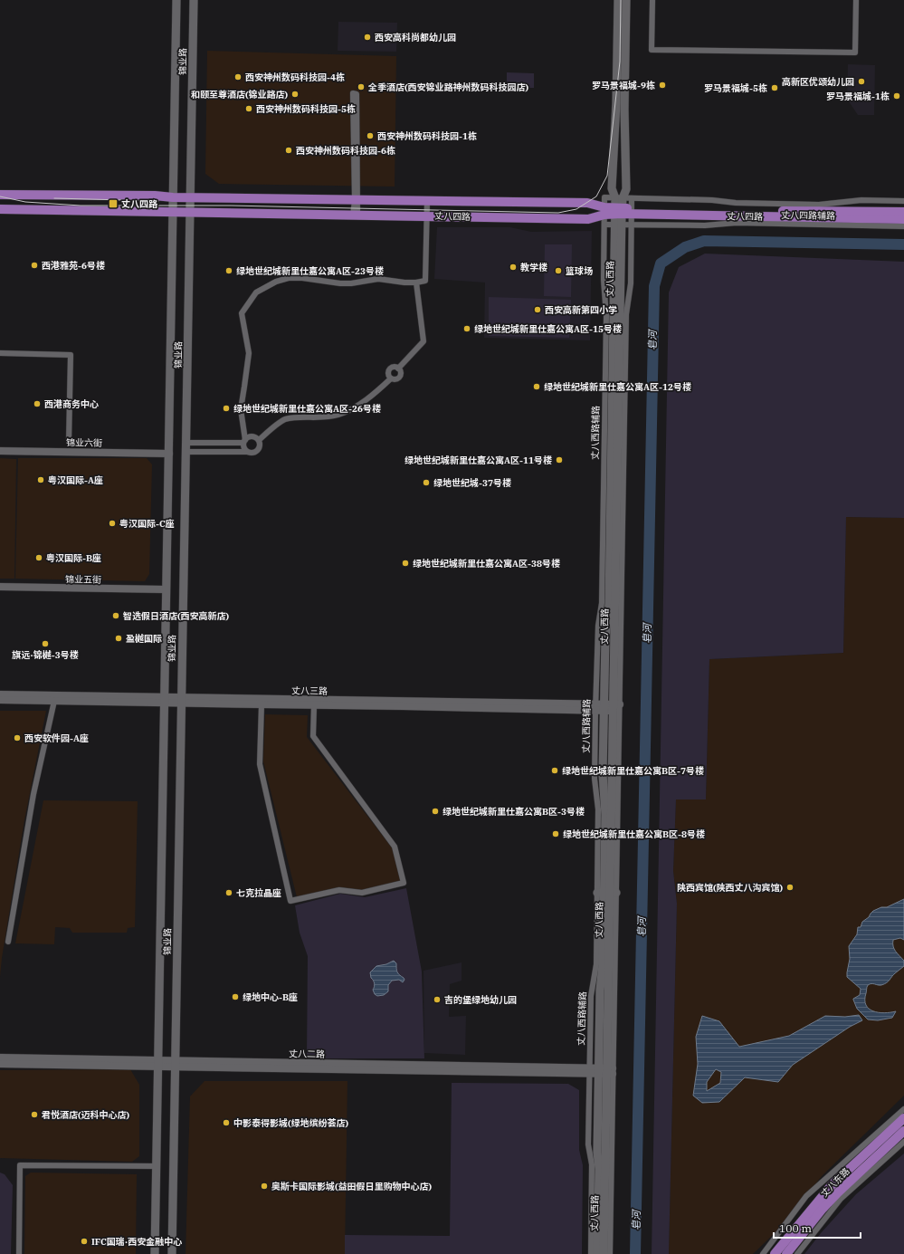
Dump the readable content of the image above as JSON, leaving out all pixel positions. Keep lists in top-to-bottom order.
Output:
{
  "streets": {
    "main road": [
      "锦业路",
      "丈八四路",
      "丈八西路",
      "丈八东路"
    ],
    "street": [
      "丈八四路辅路",
      "丈八西路辅路",
      "锦业六街",
      "锦业五街",
      "丈八三路",
      "丈八二路"
    ]
  },
  "crossings": [
    ["锦业路", "丈八四路"],
    ["锦业路", "锦业六街"],
    ["锦业路", "锦业五街"],
    ["锦业路", "丈八三路"],
    ["锦业路", "丈八二路"],
    ["丈八四路辅路", "丈八西路"],
    ["丈八四路辅路", "丈八西路辅路"],
    ["丈八四路", "丈八西路"],
    ["丈八四路", "丈八西路辅路"],
    ["丈八西路", "丈八西路辅路"],
    ["丈八西路", "丈八三路"],
    ["丈八西路", "丈八二路"],
    ["丈八西路辅路", "丈八三路"]
  ],
  "water": ["皂河"],
  "places": {
    "other": [
      "西安高科尚都幼儿园",
      "西安神州数码科技园-4栋",
      "高新区优颂幼儿园",
      "罗马景福城-9栋",
      "全季酒店(西安锦业路神州数码科技园店)",
      "罗马景福城-5栋",
      "和颐至尊酒店(锦业路店)",
      "罗马景福城-1栋",
      "西安神州数码科技园-5栋",
      "西安神州数码科技园-1栋",
      "西安神州数码科技园-6栋",
      "西港雅苑-6号楼",
      "教学楼",
      "绿地世纪城新里仕嘉公寓A区-23号楼",
      "篮球场",
      "西安高新第四小学",
      "绿地世纪城新里仕嘉公寓A区-15号楼",
      "绿地世纪城新里仕嘉公寓A区-12号楼",
      "西港商务中心",
      "绿地世纪城新里仕嘉公寓A区-26号楼",
      "绿地世纪城新里仕嘉公寓A区-11号楼",
      "粤汉国际-A座",
      "绿地世纪城-37号楼",
      "粤汉国际-C座",
      "粤汉国际-B座",
      "绿地世纪城新里仕嘉公寓A区-38号楼",
      "智选假日酒店(西安高新店)",
      "盈樾国际",
      "旗远·锦樾-3号楼",
      "西安软件园-A座",
      "绿地世纪城新里仕嘉公寓B区-7号楼",
      "绿地世纪城新里仕嘉公寓B区-3号楼",
      "绿地世纪城新里仕嘉公寓B区-8号楼",
      "陕西宾馆(陕西丈八沟宾馆)",
      "七克拉晶座",
      "绿地中心-B座",
      "吉的堡绿地幼儿园",
      "君悦酒店(迈科中心店)",
      "中影泰得影城(绿地缤纷荟店)",
      "奥斯卡国际影城(益田假日里购物中心店)",
      "IFC国瑞·西安金融中心"
    ],
    "transit": ["丈八四路"]
  },
  "scale_bar": "100 m"
}
